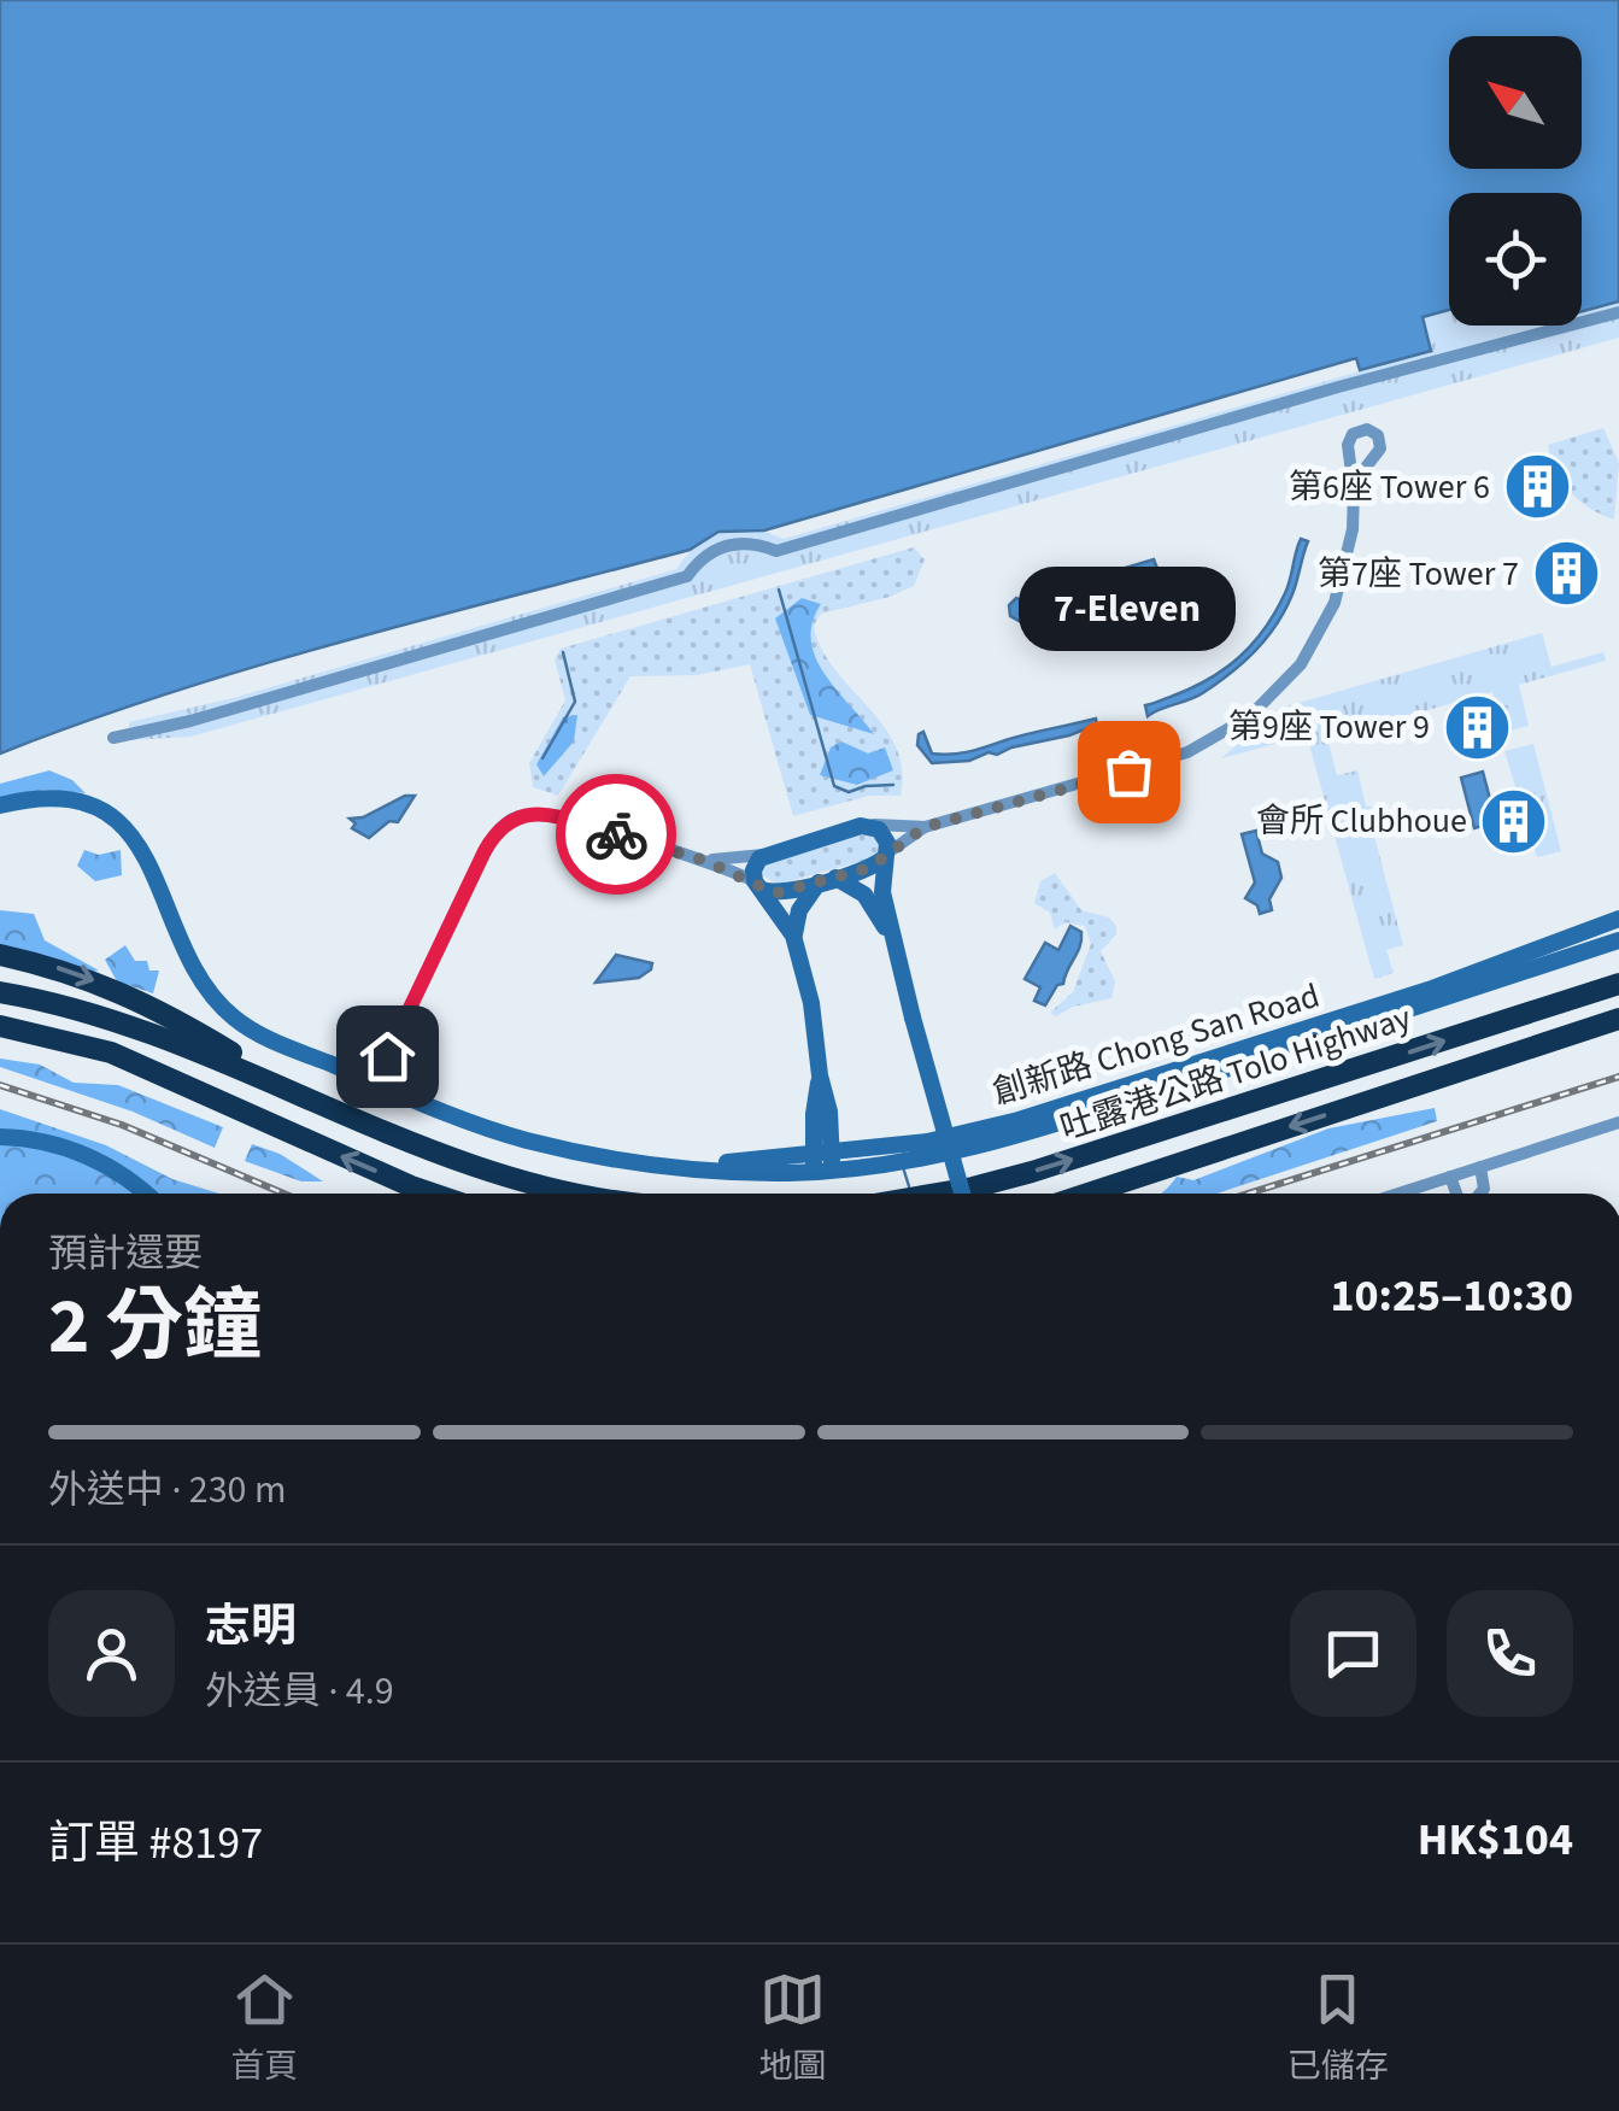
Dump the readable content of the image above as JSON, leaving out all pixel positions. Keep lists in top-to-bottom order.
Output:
{
  "streets": {
    "highway": ["吐露港公路 Tolo Highway"],
    "main road": ["創新路 Chong San Road"]
  },
  "places": {
    "building": [
      "第6座 Tower 6",
      "第7座 Tower 7",
      "第9座 Tower 9",
      "會所 Clubhoue"
    ],
    "other": ["7-Eleven"]
  },
  "north": "top left",
  "page": {
    "bubble": "7-Eleven",
    "heading": ["2 分鐘", "預計還要", "10:25–10:30"],
    "panel": [
      "志明",
      "外送員 · 4.9",
      "訂單 #8197",
      "HK$104"
    ],
    "bar": "外送中 · 230 m",
    "tabs": ["首頁", "地圖", "已儲存"]
  }
}
